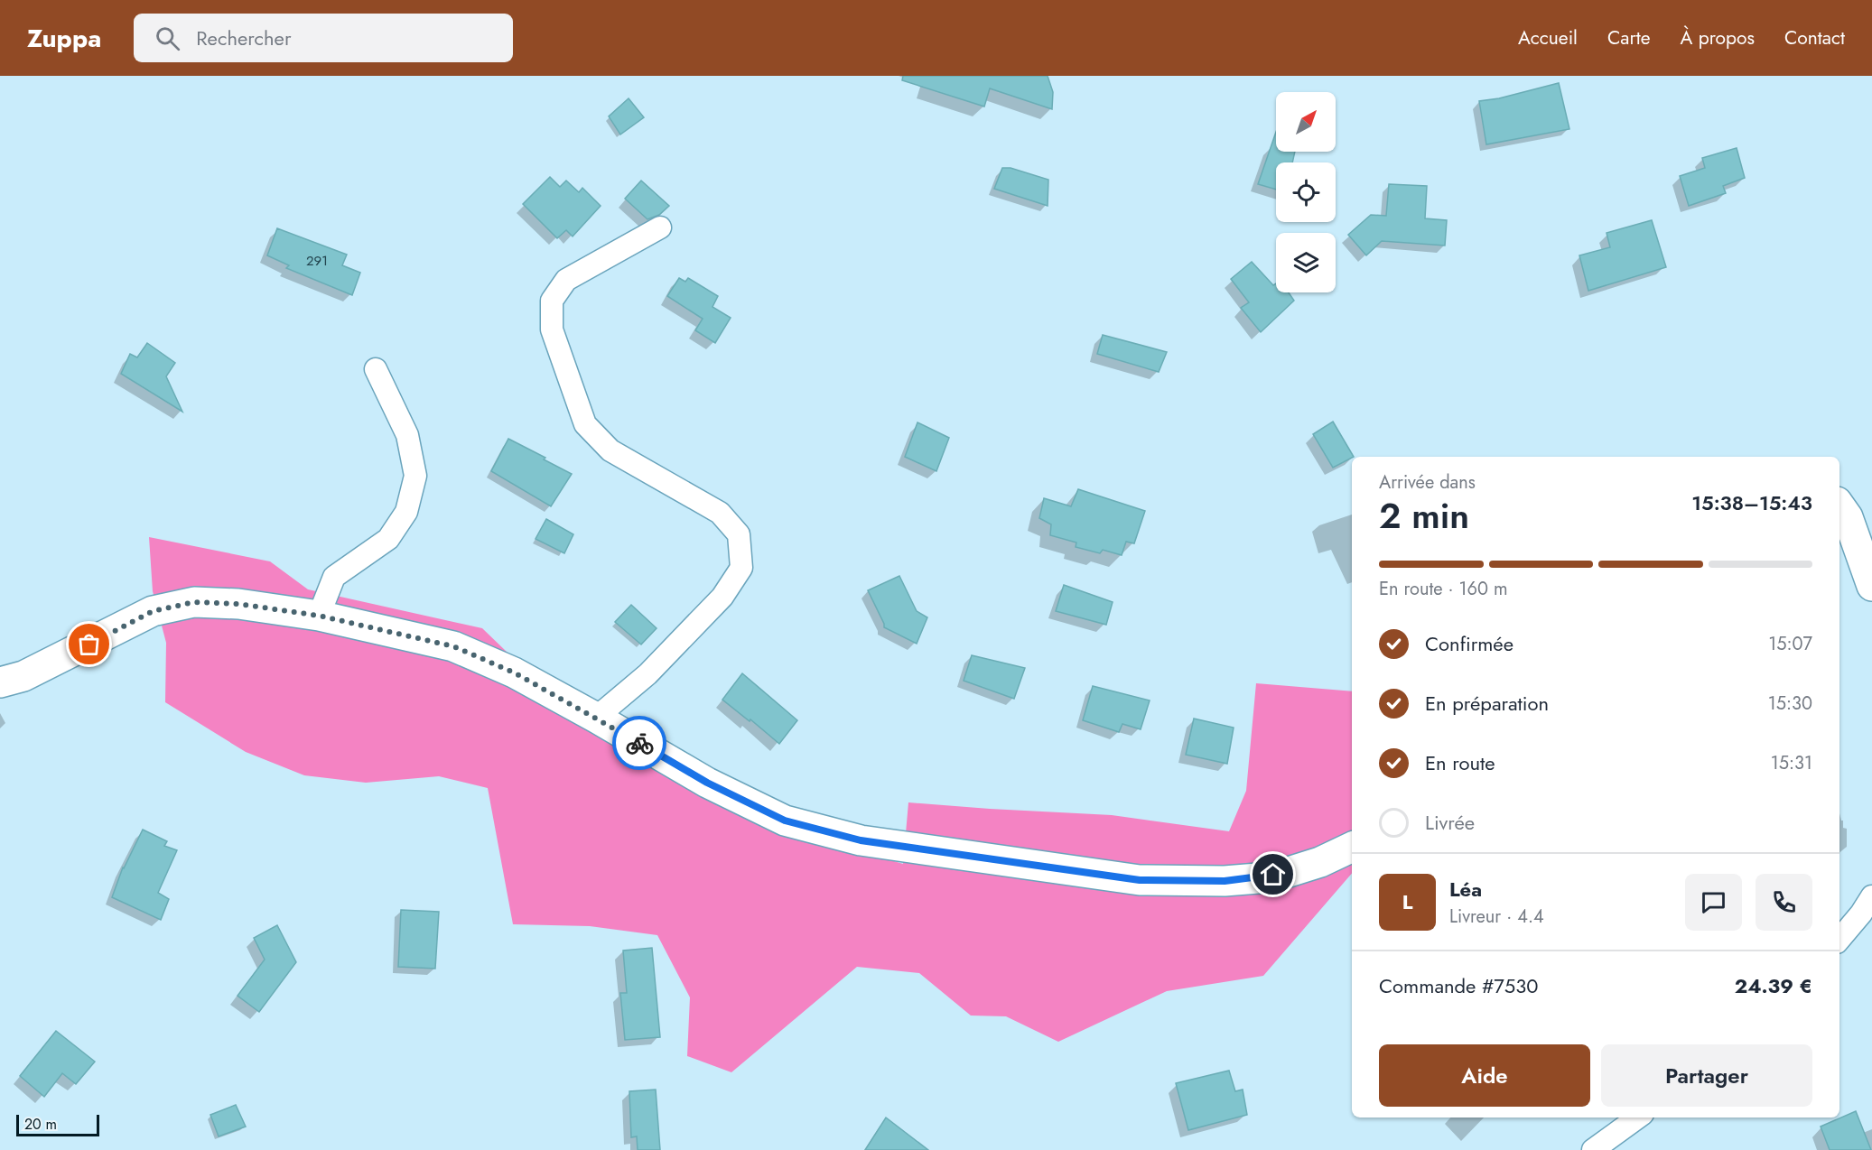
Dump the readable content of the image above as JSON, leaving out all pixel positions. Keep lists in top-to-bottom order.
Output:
{
  "house_numbers": ["291"],
  "scale_bar": "20 m",
  "north": "top right",
  "page": {
    "header": "Zuppa",
    "search": "Rechercher",
    "nav": [
      "Accueil",
      "Carte",
      "À propos",
      "Contact"
    ],
    "heading": ["2 min", "Arrivée dans", "15:38–15:43"],
    "panel": [
      "Léa",
      "Livreur · 4.4",
      "Commande #7530",
      "24.39 €"
    ],
    "bar": "En route · 160 m",
    "list": [
      ["Confirmée", "15:07"],
      ["En préparation", "15:30"],
      ["En route", "15:31"],
      "Livrée"
    ],
    "round": "L",
    "buttons": ["Aide", "Partager"],
    "scale": "20 m"
  }
}
